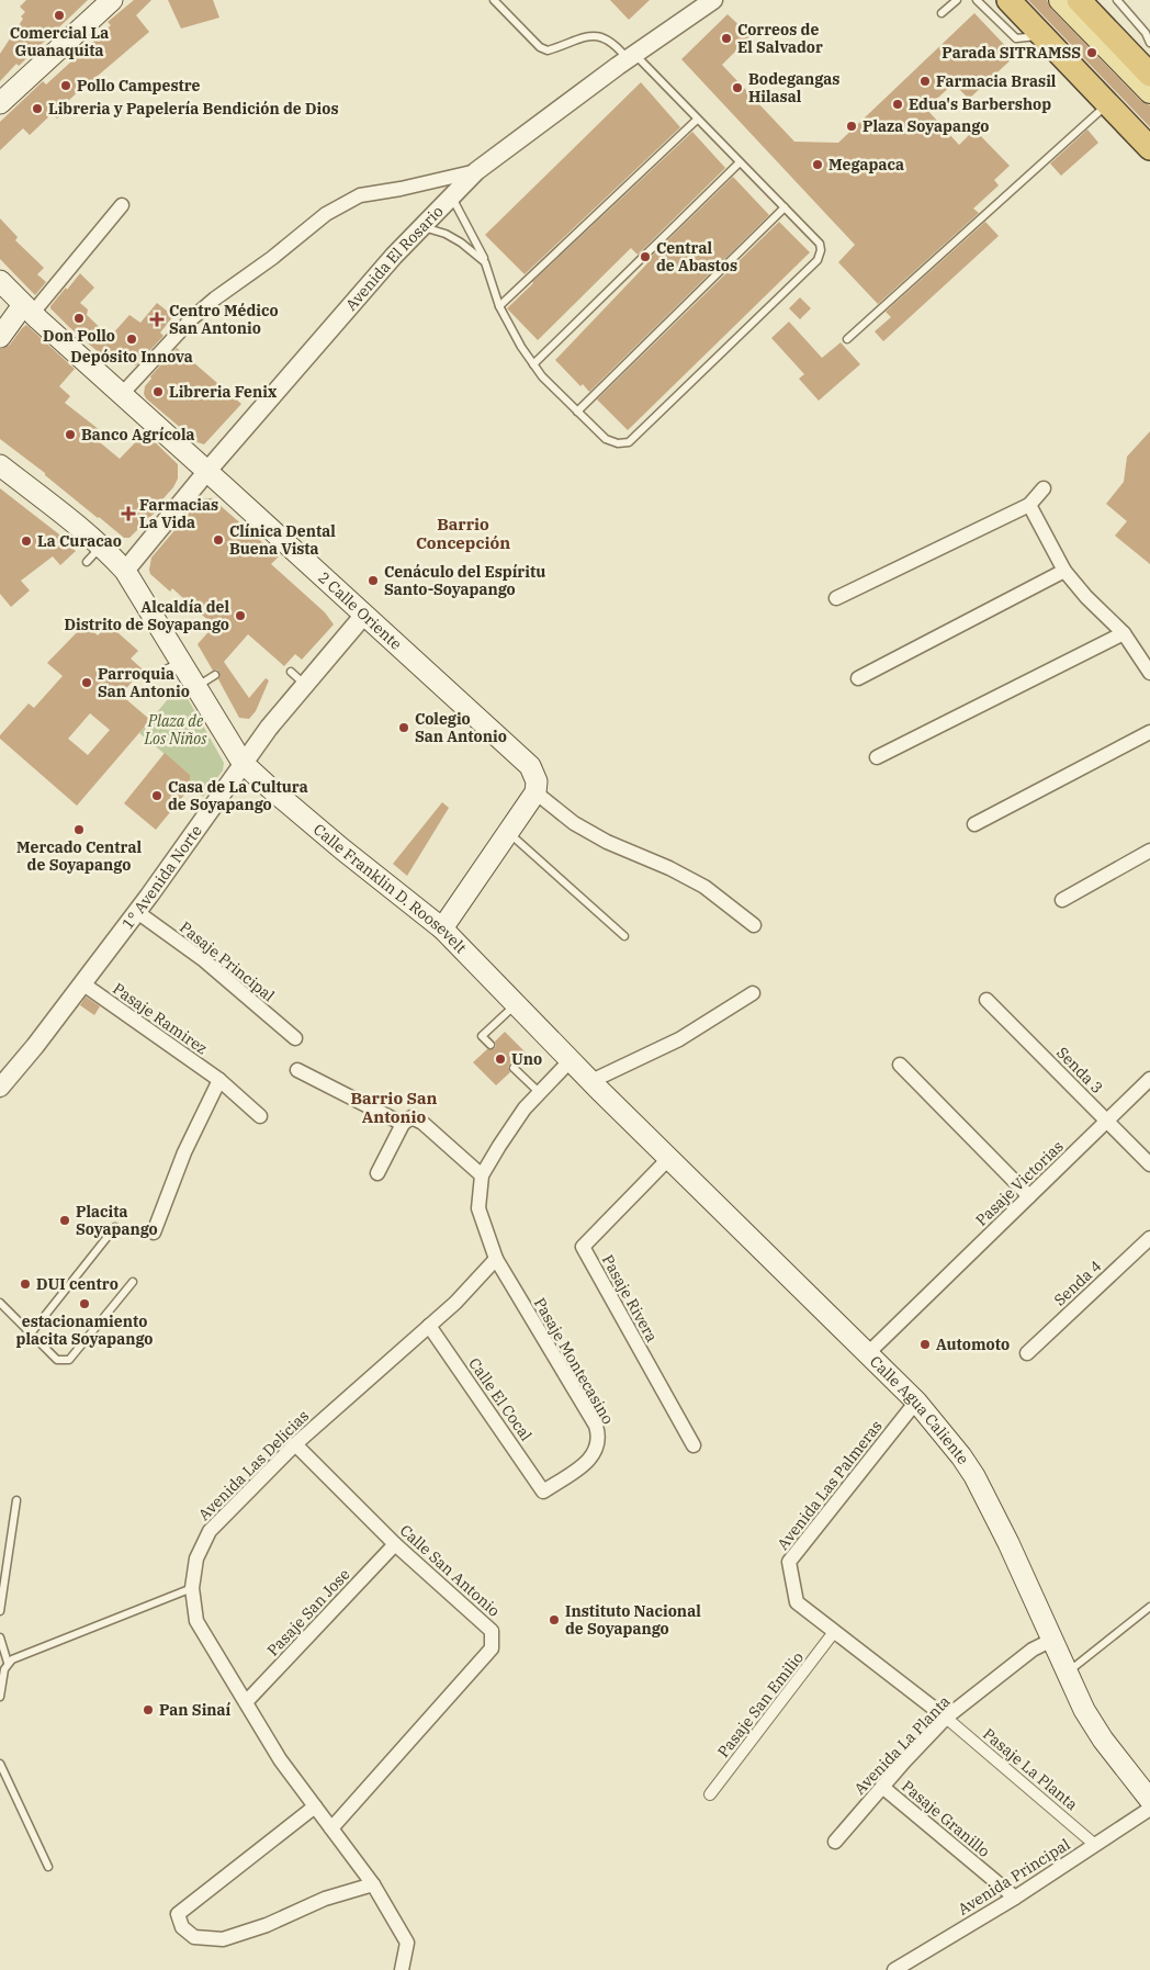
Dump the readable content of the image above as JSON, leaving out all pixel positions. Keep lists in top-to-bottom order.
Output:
{
  "streets": {
    "main road": ["2 Calle Oriente", "Calle Franklin D. Roosevelt", "Calle Agua Caliente"],
    "street": [
      "Avenida El Rosario",
      "1° Avenida Norte",
      "Pasaje Principal",
      "Pasaje Ramirez",
      "Senda 3",
      "Pasaje Victorias",
      "Senda 4",
      "Pasaje Rivera",
      "Pasaje Montecasino",
      "Calle El Cocal",
      "Avenida Las Delicias",
      "Avenida Las Palmeras",
      "Calle San Antonio",
      "Pasaje San Jose",
      "Pasaje San Emilio",
      "Avenida La Planta",
      "Pasaje La Planta",
      "Pasaje Granillo",
      "Avenida Principal"
    ]
  },
  "crossings": [
    ["Avenida El Rosario", "2 Calle Oriente"],
    ["Avenida El Rosario", "Calle Franklin D. Roosevelt"],
    ["2 Calle Oriente", "1° Avenida Norte"],
    ["1° Avenida Norte", "Calle Franklin D. Roosevelt"],
    ["1° Avenida Norte", "Pasaje Principal"],
    ["1° Avenida Norte", "Pasaje Ramirez"],
    ["Calle Franklin D. Roosevelt", "Calle Agua Caliente"],
    ["Senda 3", "Pasaje Victorias"],
    ["Pasaje Victorias", "Calle Agua Caliente"],
    ["Pasaje Rivera", "Calle Agua Caliente"],
    ["Pasaje Montecasino", "Calle El Cocal"],
    ["Pasaje Montecasino", "Avenida Las Delicias"],
    ["Calle El Cocal", "Avenida Las Delicias"],
    ["Calle Agua Caliente", "Avenida Las Palmeras"],
    ["Calle Agua Caliente", "Avenida La Planta"],
    ["Avenida Las Delicias", "Calle San Antonio"],
    ["Avenida Las Delicias", "Pasaje San Jose"],
    ["Avenida Las Palmeras", "Pasaje San Emilio"],
    ["Avenida Las Palmeras", "Avenida La Planta"],
    ["Avenida Las Palmeras", "Pasaje La Planta"],
    ["Calle San Antonio", "Pasaje San Jose"],
    ["Avenida La Planta", "Pasaje La Planta"],
    ["Avenida La Planta", "Pasaje Granillo"],
    ["Pasaje La Planta", "Avenida Principal"],
    ["Pasaje Granillo", "Avenida Principal"]
  ],
  "districts": ["Barrio Concepción", "Barrio San Antonio"],
  "parks": ["Plaza de Los Niños"],
  "places": {
    "other": [
      "Comercial La Guanaquita",
      "Correos de El Salvador",
      "Parada SITRAMSS",
      "Farmacia Brasil",
      "Pollo Campestre",
      "Bodegangas Hilasal",
      "Edua's Barbershop",
      "Libreria y Papelería Bendición de Dios",
      "Plaza Soyapango",
      "Megapaca",
      "Central de Abastos",
      "Don Pollo",
      "Depósito Innova",
      "Libreria Fenix",
      "Banco Agrícola",
      "Clínica Dental Buena Vista",
      "La Curacao",
      "Cenáculo del Espíritu Santo-Soyapango",
      "Alcaldía del Distrito de Soyapango",
      "Parroquia San Antonio",
      "Colegio San Antonio",
      "Casa de La Cultura de Soyapango",
      "Mercado Central de Soyapango",
      "Uno",
      "Placita Soyapango",
      "DUI centro",
      "estacionamiento placita Soyapango",
      "Automoto",
      "Instituto Nacional de Soyapango",
      "Pan Sinaí"
    ],
    "health": ["Centro Médico San Antonio", "Farmacias La Vida"]
  }
}
